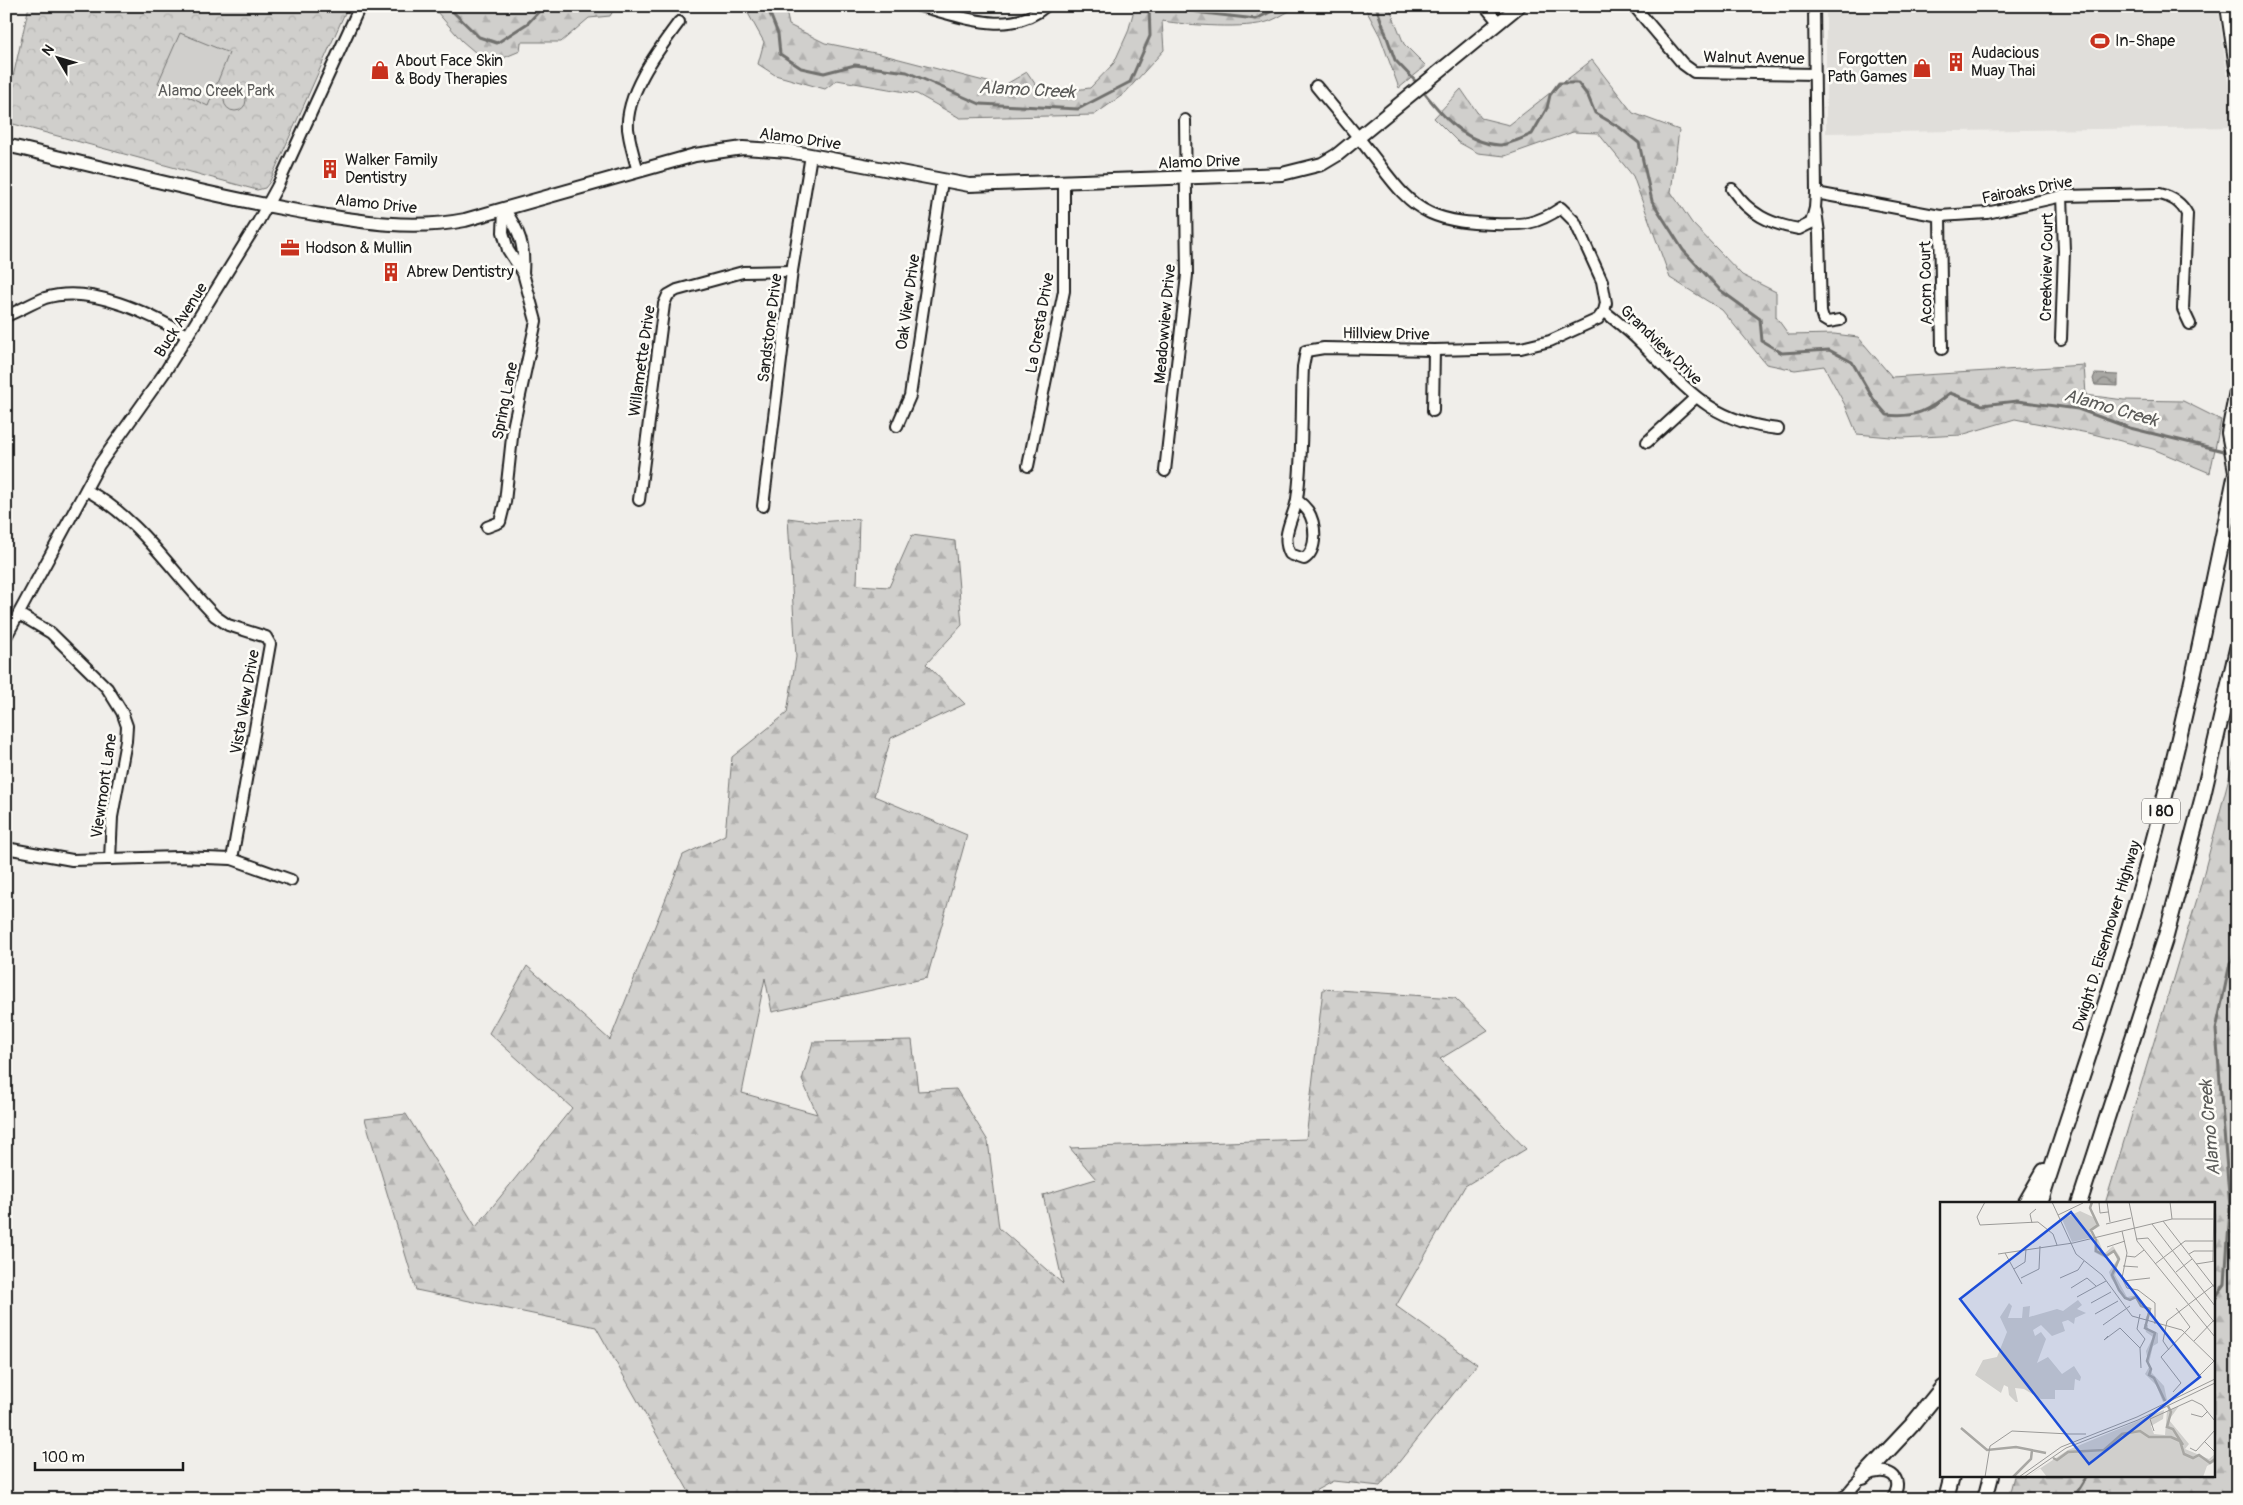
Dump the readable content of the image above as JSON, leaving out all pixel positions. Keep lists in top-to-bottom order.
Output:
{
  "streets": {
    "highway": ["I 80", "Dwight D. Eisenhower Highway"],
    "main road": ["Alamo Drive"],
    "street": [
      "Walnut Avenue",
      "Fairoaks Drive",
      "Creekview Court",
      "Acorn Court",
      "Oak View Drive",
      "Buck Avenue",
      "La Cresta Drive",
      "Meadowview Drive",
      "Sandstone Drive",
      "Hillview Drive",
      "Grandview Drive",
      "Willamette Drive",
      "Spring Lane",
      "Vista View Drive",
      "Viewmont Lane"
    ]
  },
  "crossings": [
    ["Alamo Drive", "Oak View Drive"],
    ["Alamo Drive", "Buck Avenue"],
    ["Alamo Drive", "La Cresta Drive"],
    ["Alamo Drive", "Meadowview Drive"],
    ["Alamo Drive", "Sandstone Drive"],
    ["Alamo Drive", "Grandview Drive"],
    ["Alamo Drive", "Spring Lane"],
    ["Fairoaks Drive", "Creekview Court"],
    ["Fairoaks Drive", "Acorn Court"],
    ["Buck Avenue", "Vista View Drive"],
    ["Buck Avenue", "Viewmont Lane"],
    ["Sandstone Drive", "Willamette Drive"],
    ["Hillview Drive", "Grandview Drive"]
  ],
  "water": ["Alamo Creek"],
  "parks": ["Alamo Creek Park"],
  "places": {
    "sports": ["In-Shape"],
    "building": ["Audacious Muay Thai", "Walker Family Dentistry", "Abrew Dentistry"],
    "shop": ["Forgotten Path Games", "About Face Skin & Body Therapies"],
    "office": ["Hodson & Mullin"]
  },
  "scale_bar": "100 m",
  "north": "top left"
}
